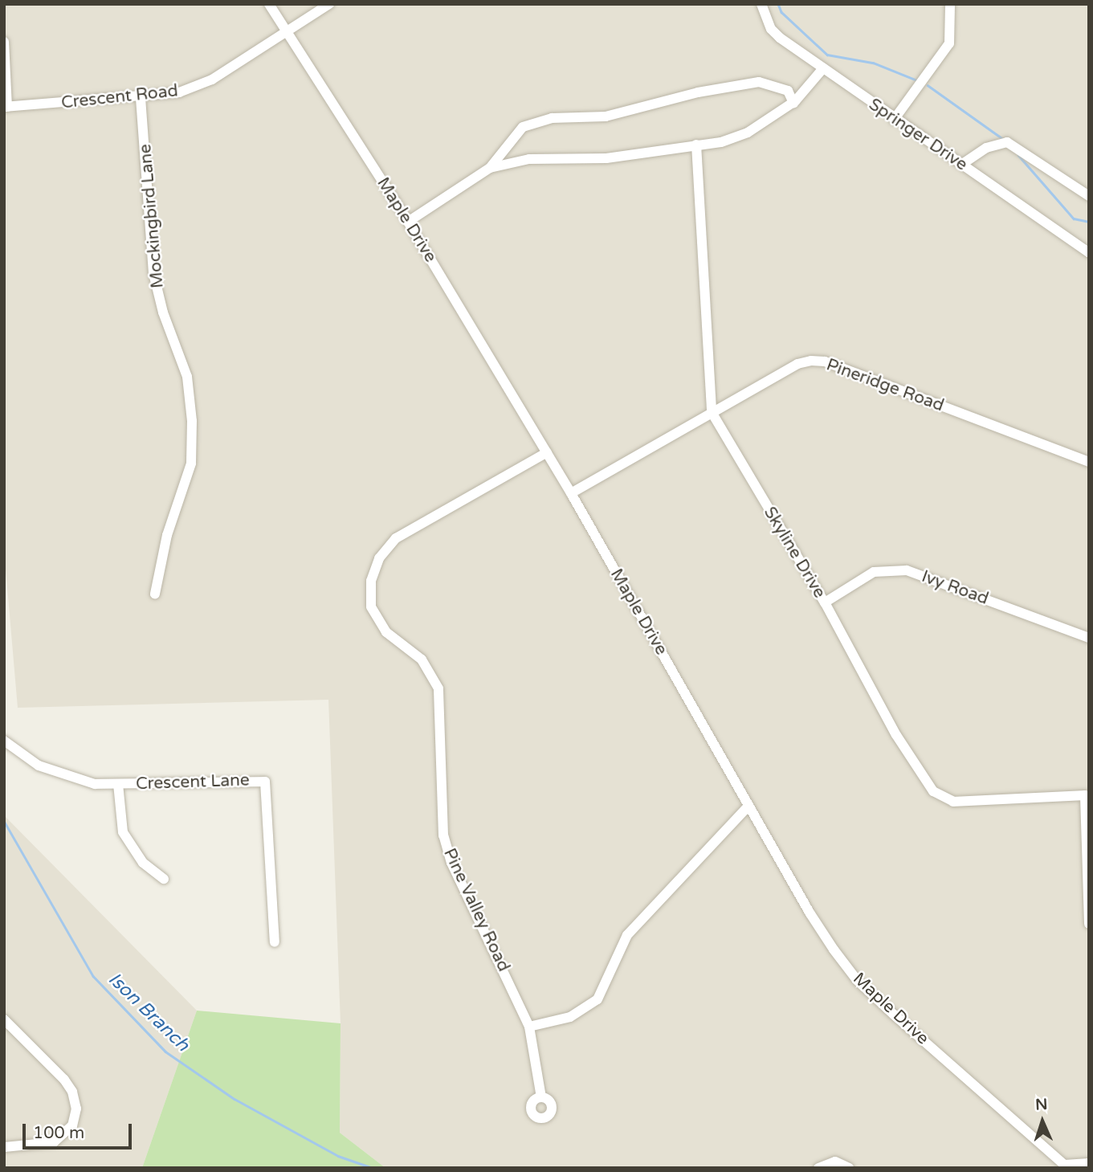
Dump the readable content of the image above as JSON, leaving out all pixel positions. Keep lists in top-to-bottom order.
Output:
{
  "streets": {
    "street": [
      "Crescent Road",
      "Springer Drive",
      "Mockingbird Lane",
      "Maple Drive",
      "Pineridge Road",
      "Skyline Drive",
      "Ivy Road",
      "Crescent Lane",
      "Pine Valley Road"
    ]
  },
  "crossings": [
    ["Crescent Road", "Mockingbird Lane"],
    ["Crescent Road", "Maple Drive"],
    ["Maple Drive", "Pineridge Road"],
    ["Maple Drive", "Pine Valley Road"],
    ["Pineridge Road", "Skyline Drive"],
    ["Skyline Drive", "Ivy Road"]
  ],
  "water": ["Ison Branch"],
  "scale_bar": "100 m",
  "north": "top"
}
